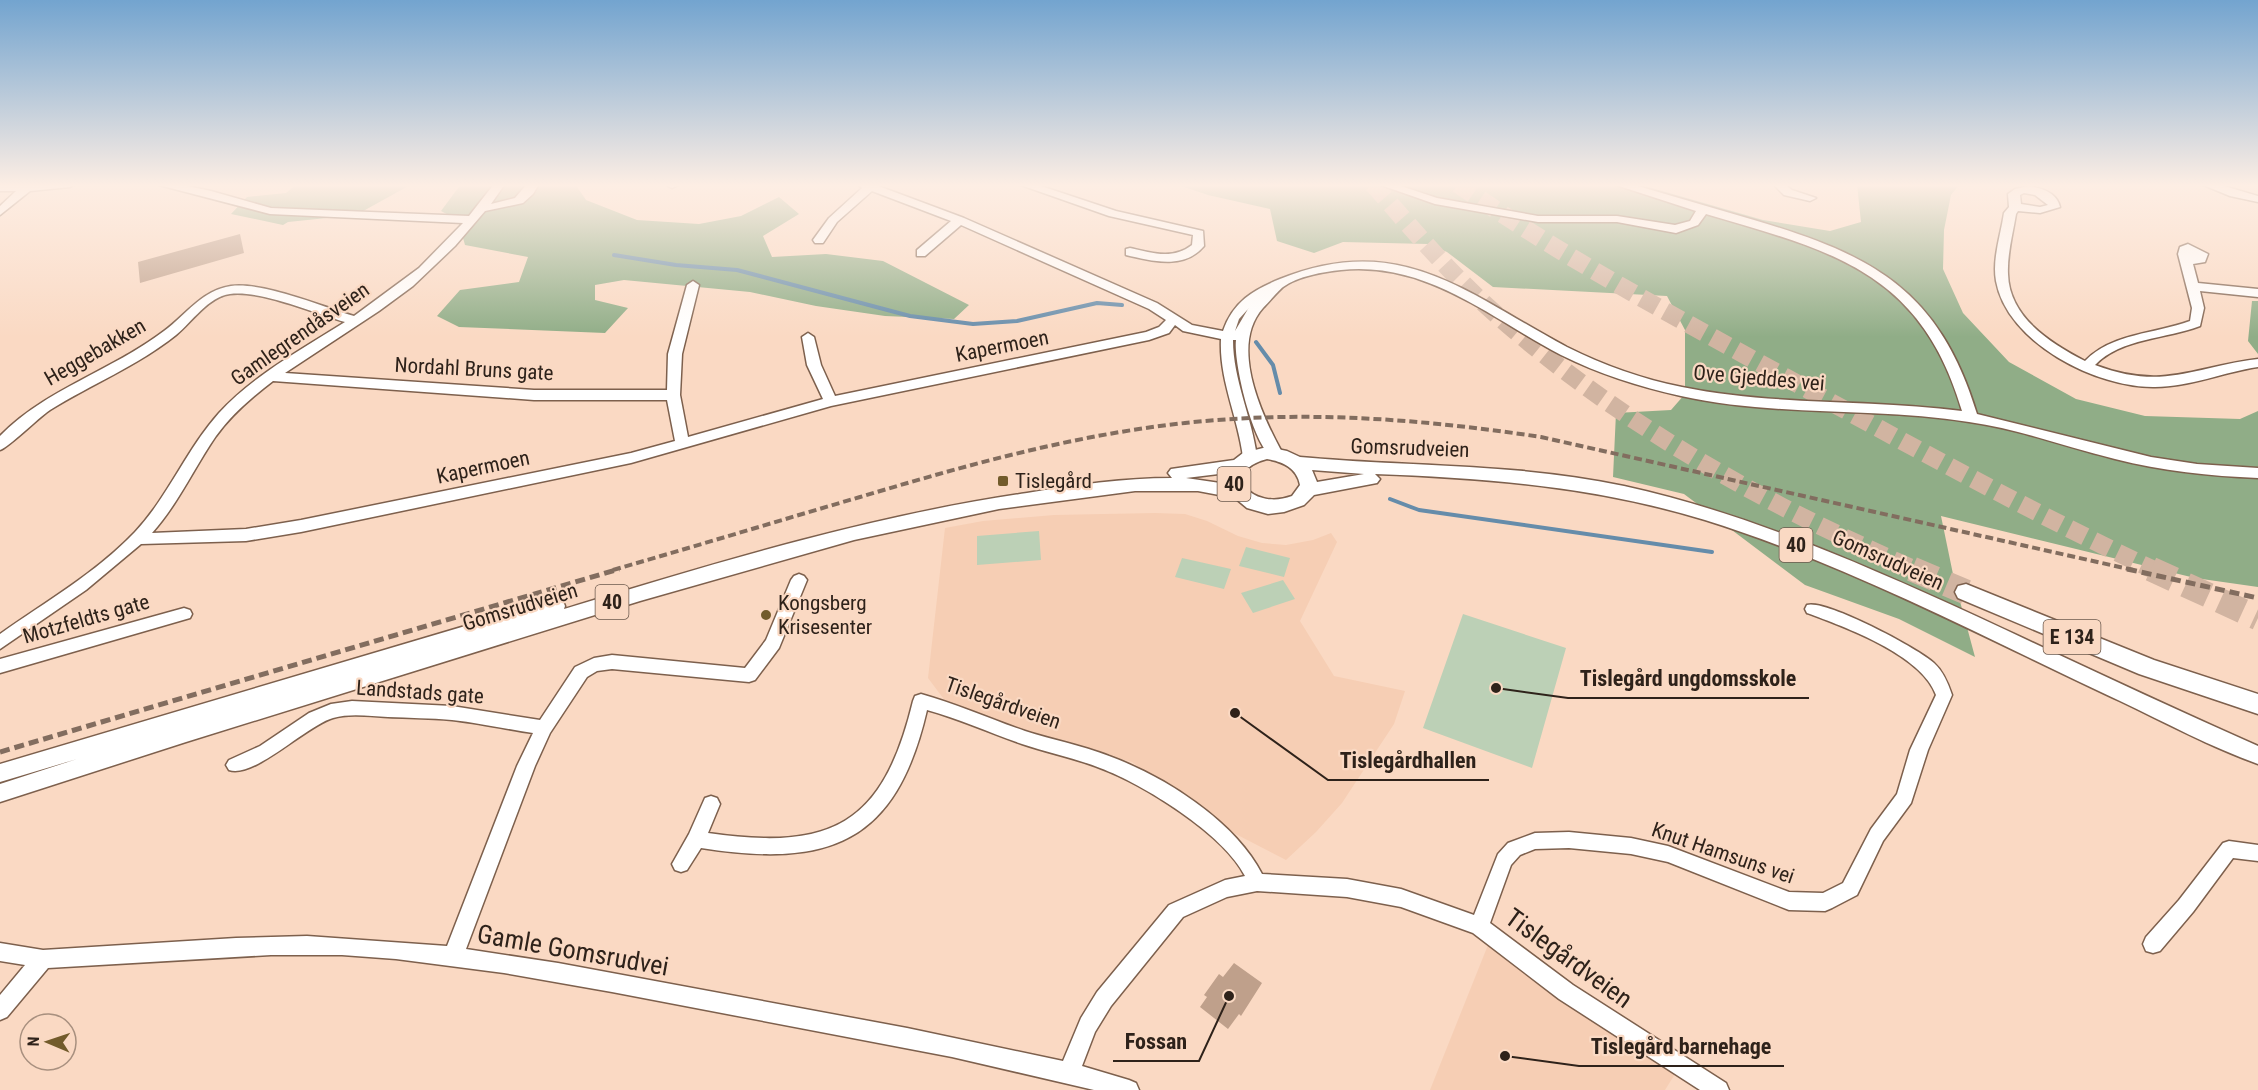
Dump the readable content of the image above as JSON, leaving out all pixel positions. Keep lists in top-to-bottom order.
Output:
{
  "streets": {
    "highway": ["E 134"],
    "main road": ["Gomsrudveien", "40"],
    "street": [
      "Gamlegrendåsveien",
      "Kapermoen",
      "Heggebakken",
      "Nordahl Bruns gate",
      "Ove Gjeddes vei",
      "Motzfeldts gate",
      "Landstads gate",
      "Tislegårdveien",
      "Knut Hamsuns vei",
      "Gamle Gomsrudvei"
    ]
  },
  "crossings": [
    ["Gamlegrendåsveien", "Kapermoen"],
    ["Gamlegrendåsveien", "Heggebakken"],
    ["Gamlegrendåsveien", "Nordahl Bruns gate"],
    ["Gomsrudveien", "40"],
    ["Tislegårdveien", "Knut Hamsuns vei"],
    ["Tislegårdveien", "Gamle Gomsrudvei"]
  ],
  "places": {
    "transit": ["Tislegård"],
    "other": [
      "Kongsberg Krisesenter",
      "Tislegård ungdomsskole",
      "Tislegårdhallen",
      "Fossan",
      "Tislegård barnehage"
    ]
  },
  "north": "left"
}
